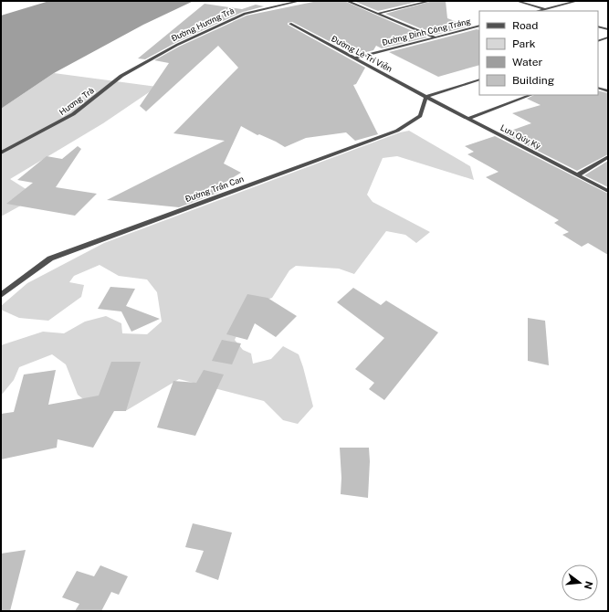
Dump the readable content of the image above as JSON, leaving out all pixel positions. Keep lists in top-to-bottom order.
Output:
{
  "streets": {
    "street": [
      "Đường Hương Trà",
      "Đường Đinh Công Tráng",
      "Đường Lê Trí Viễn",
      "Hương Trà",
      "Lưu Qúy Kỳ",
      "Đường Trần Can"
    ]
  },
  "crossings": [
    ["Đường Hương Trà", "Hương Trà"],
    ["Đường Đinh Công Tráng", "Đường Lê Trí Viễn"],
    ["Đường Lê Trí Viễn", "Lưu Qúy Kỳ"],
    ["Đường Lê Trí Viễn", "Đường Trần Can"],
    ["Lưu Qúy Kỳ", "Đường Trần Can"]
  ],
  "legend": [
    "Road",
    "Park",
    "Water",
    "Building"
  ],
  "north": "right"
}
